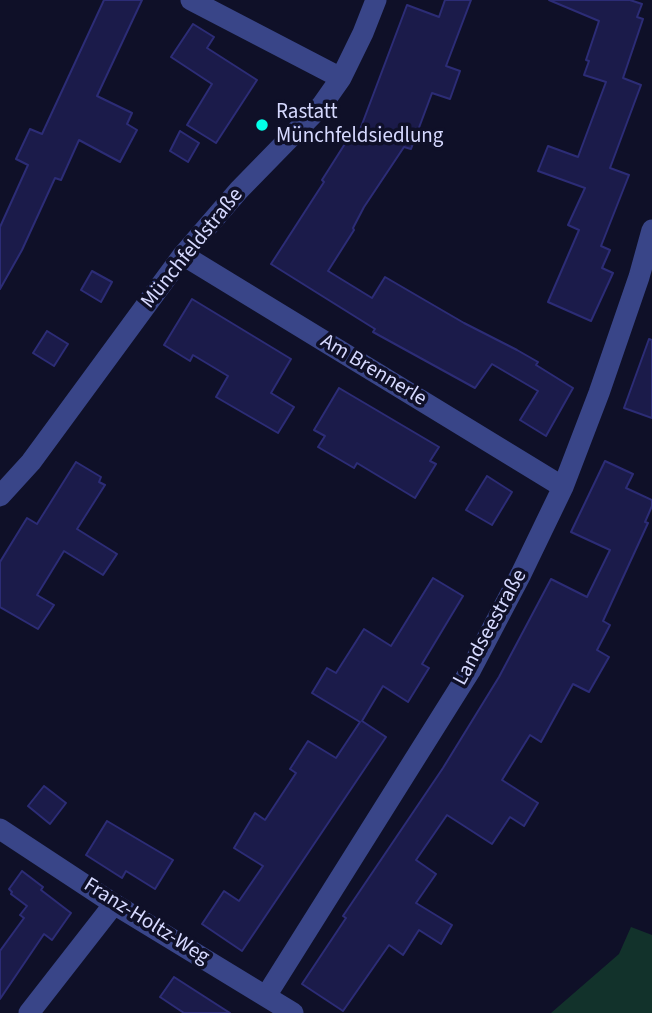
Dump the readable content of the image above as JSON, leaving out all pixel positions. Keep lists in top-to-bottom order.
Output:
{
  "streets": {
    "street": [
      "Münchfeldstraße",
      "Am Brennerle",
      "Landseestraße",
      "Franz-Holtz-Weg"
    ]
  },
  "crossings": [
    ["Münchfeldstraße", "Am Brennerle"],
    ["Am Brennerle", "Landseestraße"],
    ["Landseestraße", "Franz-Holtz-Weg"]
  ],
  "places": ["Rastatt Münchfeldsiedlung"]
}
